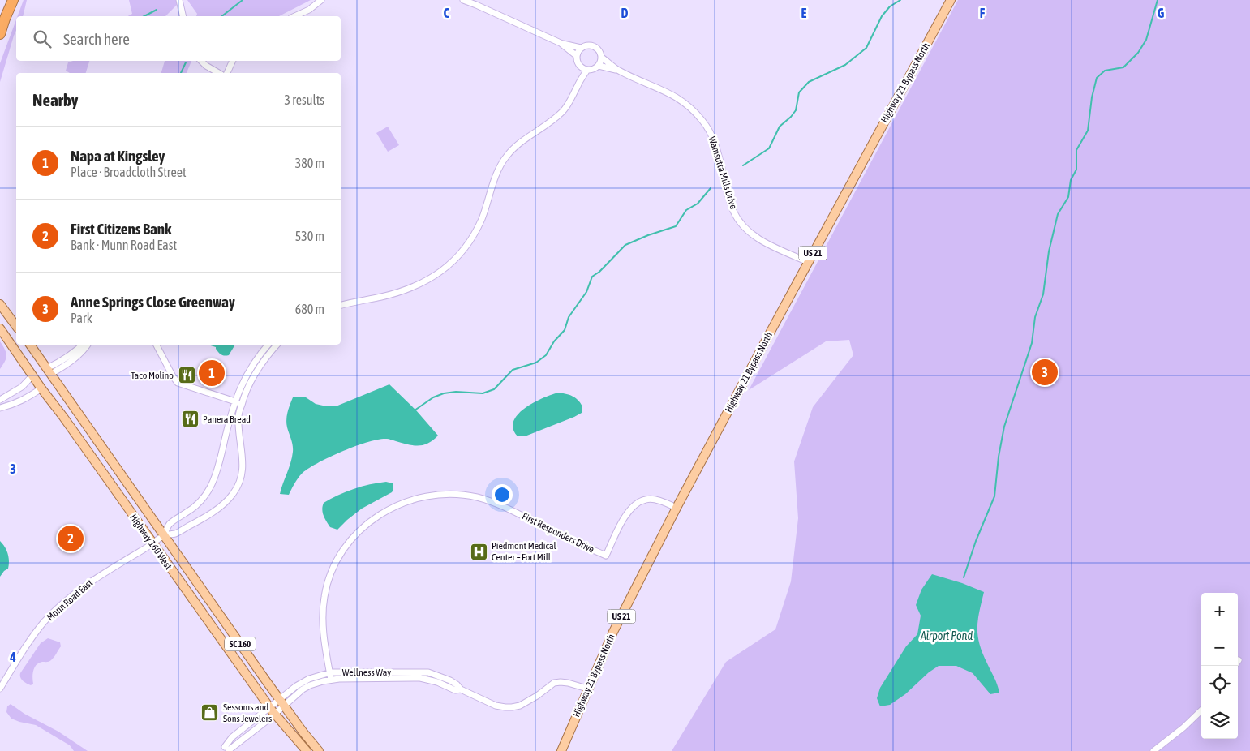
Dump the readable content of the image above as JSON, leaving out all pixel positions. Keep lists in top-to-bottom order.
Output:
{
  "streets": {
    "main road": [
      "Highway 21 Bypass North",
      "US 21",
      "Highway 160 West",
      "SC 160"
    ],
    "street": [
      "Wamsutta Mills Drive",
      "First Responders Drive",
      "Munn Road East",
      "Wellness Way"
    ]
  },
  "crossings": [
    ["Highway 21 Bypass North", "Wamsutta Mills Drive"],
    ["Highway 21 Bypass North", "First Responders Drive"],
    ["Highway 21 Bypass North", "Wellness Way"],
    ["First Responders Drive", "Wellness Way"],
    ["Highway 160 West", "Munn Road East"],
    ["Highway 160 West", "Wellness Way"]
  ],
  "water": ["Airport Pond"],
  "places": {
    "restaurant": ["Taco Molino", "Panera Bread"],
    "hospital": ["Piedmont Medical Center – Fort Mill"],
    "shop": ["Sessoms and Sons Jewelers"]
  },
  "page": {
    "search": "Search here",
    "heading": ["Nearby", "3 results"],
    "list": [
      {
        "mark": "1",
        "name": "Napa at Kingsley",
        "note": "Place · Broadcloth Street",
        "value": "380 m"
      },
      {
        "mark": "2",
        "name": "First Citizens Bank",
        "note": "Bank · Munn Road East",
        "value": "530 m"
      },
      {
        "mark": "3",
        "name": "Anne Springs Close Greenway",
        "note": "Park",
        "value": "680 m"
      }
    ],
    "pins": ["3", "1", "2"],
    "map_buttons": ["+", "−"]
  },
  "grid": {
    "columns": [
      "C",
      "D",
      "E",
      "F",
      "G"
    ],
    "rows": ["3", "4"]
  }
}
